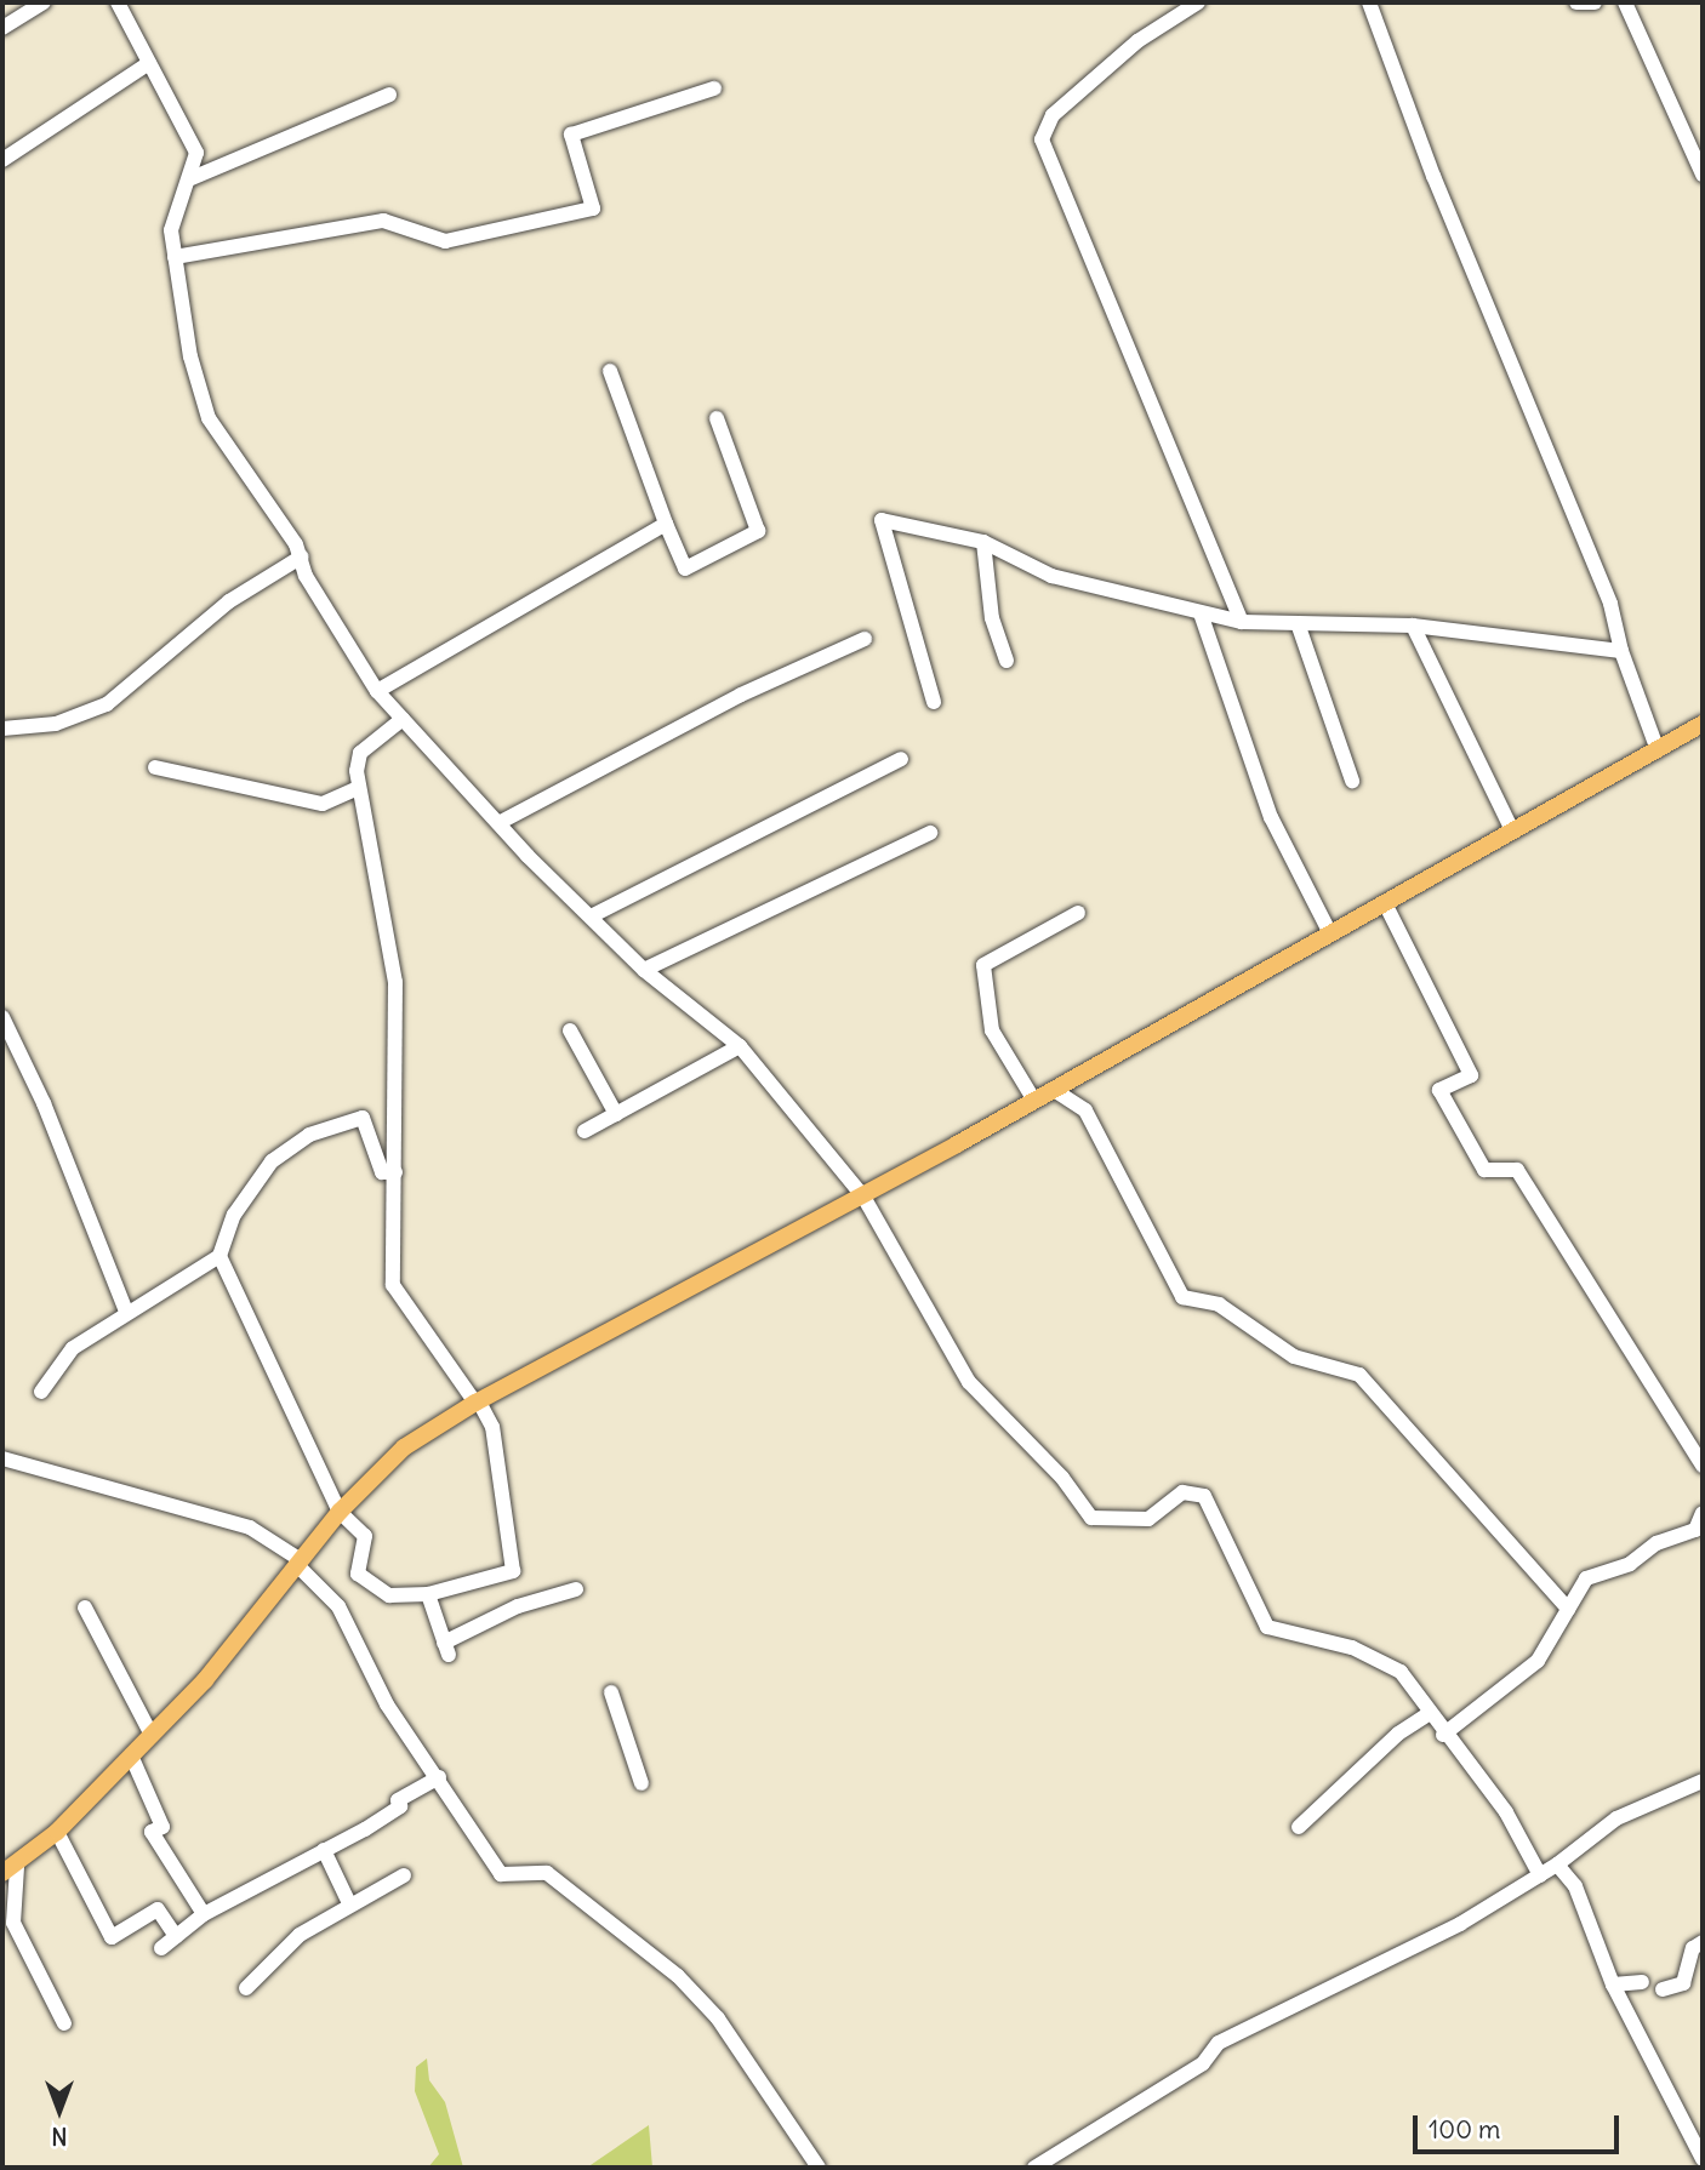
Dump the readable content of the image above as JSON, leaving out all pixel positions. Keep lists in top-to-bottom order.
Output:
{
  "scale_bar": "100 m",
  "north": "bottom"
}
